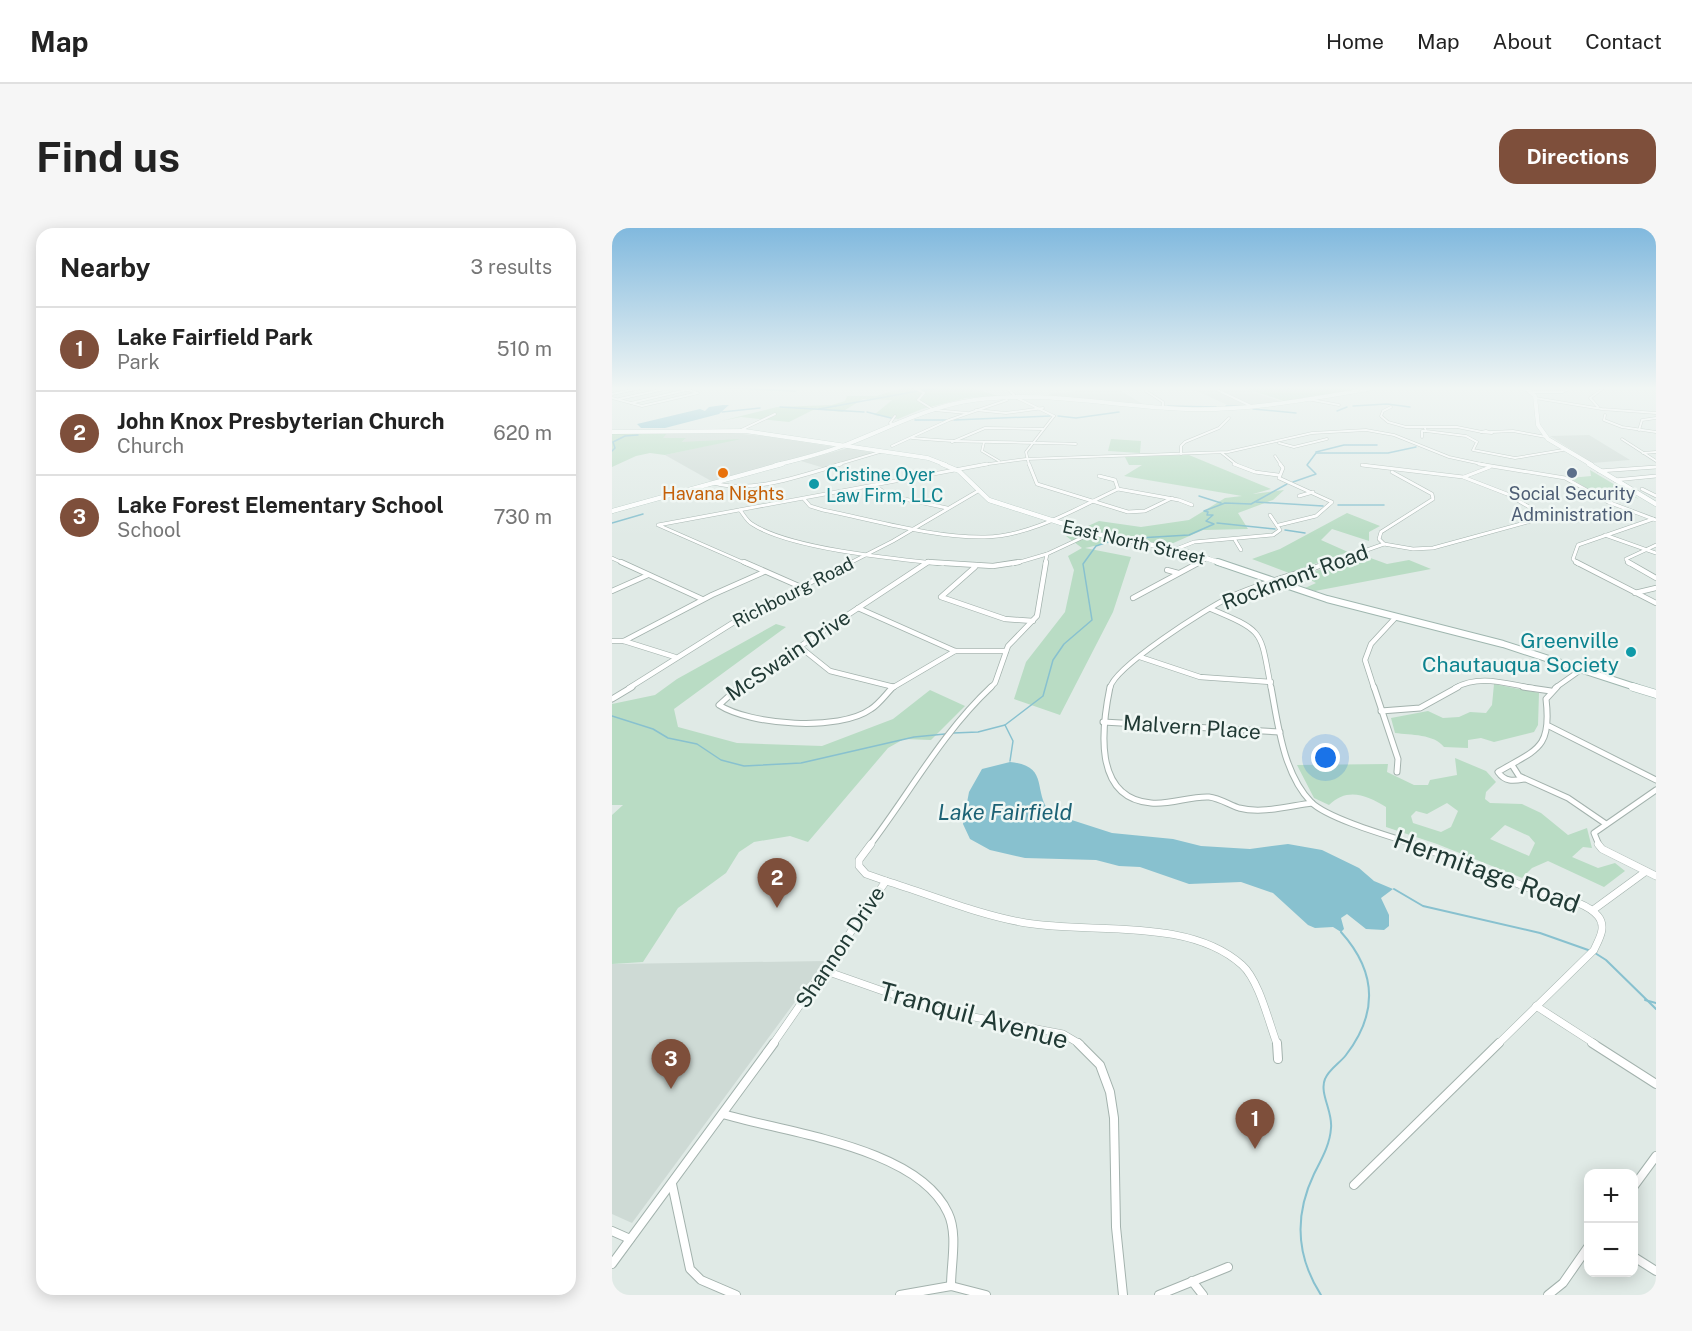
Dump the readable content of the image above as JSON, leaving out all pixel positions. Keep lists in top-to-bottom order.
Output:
{
  "streets": {
    "main road": ["East North Street"],
    "street": [
      "Rockmont Road",
      "Richbourg Road",
      "McSwain Drive",
      "Malvern Place",
      "Hermitage Road",
      "Shannon Drive",
      "Tranquil Avenue"
    ]
  },
  "crossings": [
    ["East North Street", "Rockmont Road"],
    ["East North Street", "Richbourg Road"],
    ["Rockmont Road", "Malvern Place"],
    ["Rockmont Road", "Hermitage Road"],
    ["Malvern Place", "Hermitage Road"],
    ["Shannon Drive", "Tranquil Avenue"]
  ],
  "water": ["Lake Fairfield"],
  "places": [
    "Havana Nights",
    "Social Security Administration",
    "Cristine Oyer Law Firm, LLC",
    "Greenville Chautauqua Society"
  ],
  "page": {
    "header": "Map",
    "nav": [
      "Home",
      "Map",
      "About",
      "Contact"
    ],
    "buttons": "Directions",
    "title": "Find us",
    "heading": ["Nearby", "3 results"],
    "list": [
      {
        "mark": "1",
        "name": "Lake Fairfield Park",
        "note": "Park",
        "value": "510 m"
      },
      {
        "mark": "2",
        "name": "John Knox Presbyterian Church",
        "note": "Church",
        "value": "620 m"
      },
      {
        "mark": "3",
        "name": "Lake Forest Elementary School",
        "note": "School",
        "value": "730 m"
      }
    ],
    "pins": ["2", "3", "1"],
    "map_buttons": ["+", "−"]
  }
}
